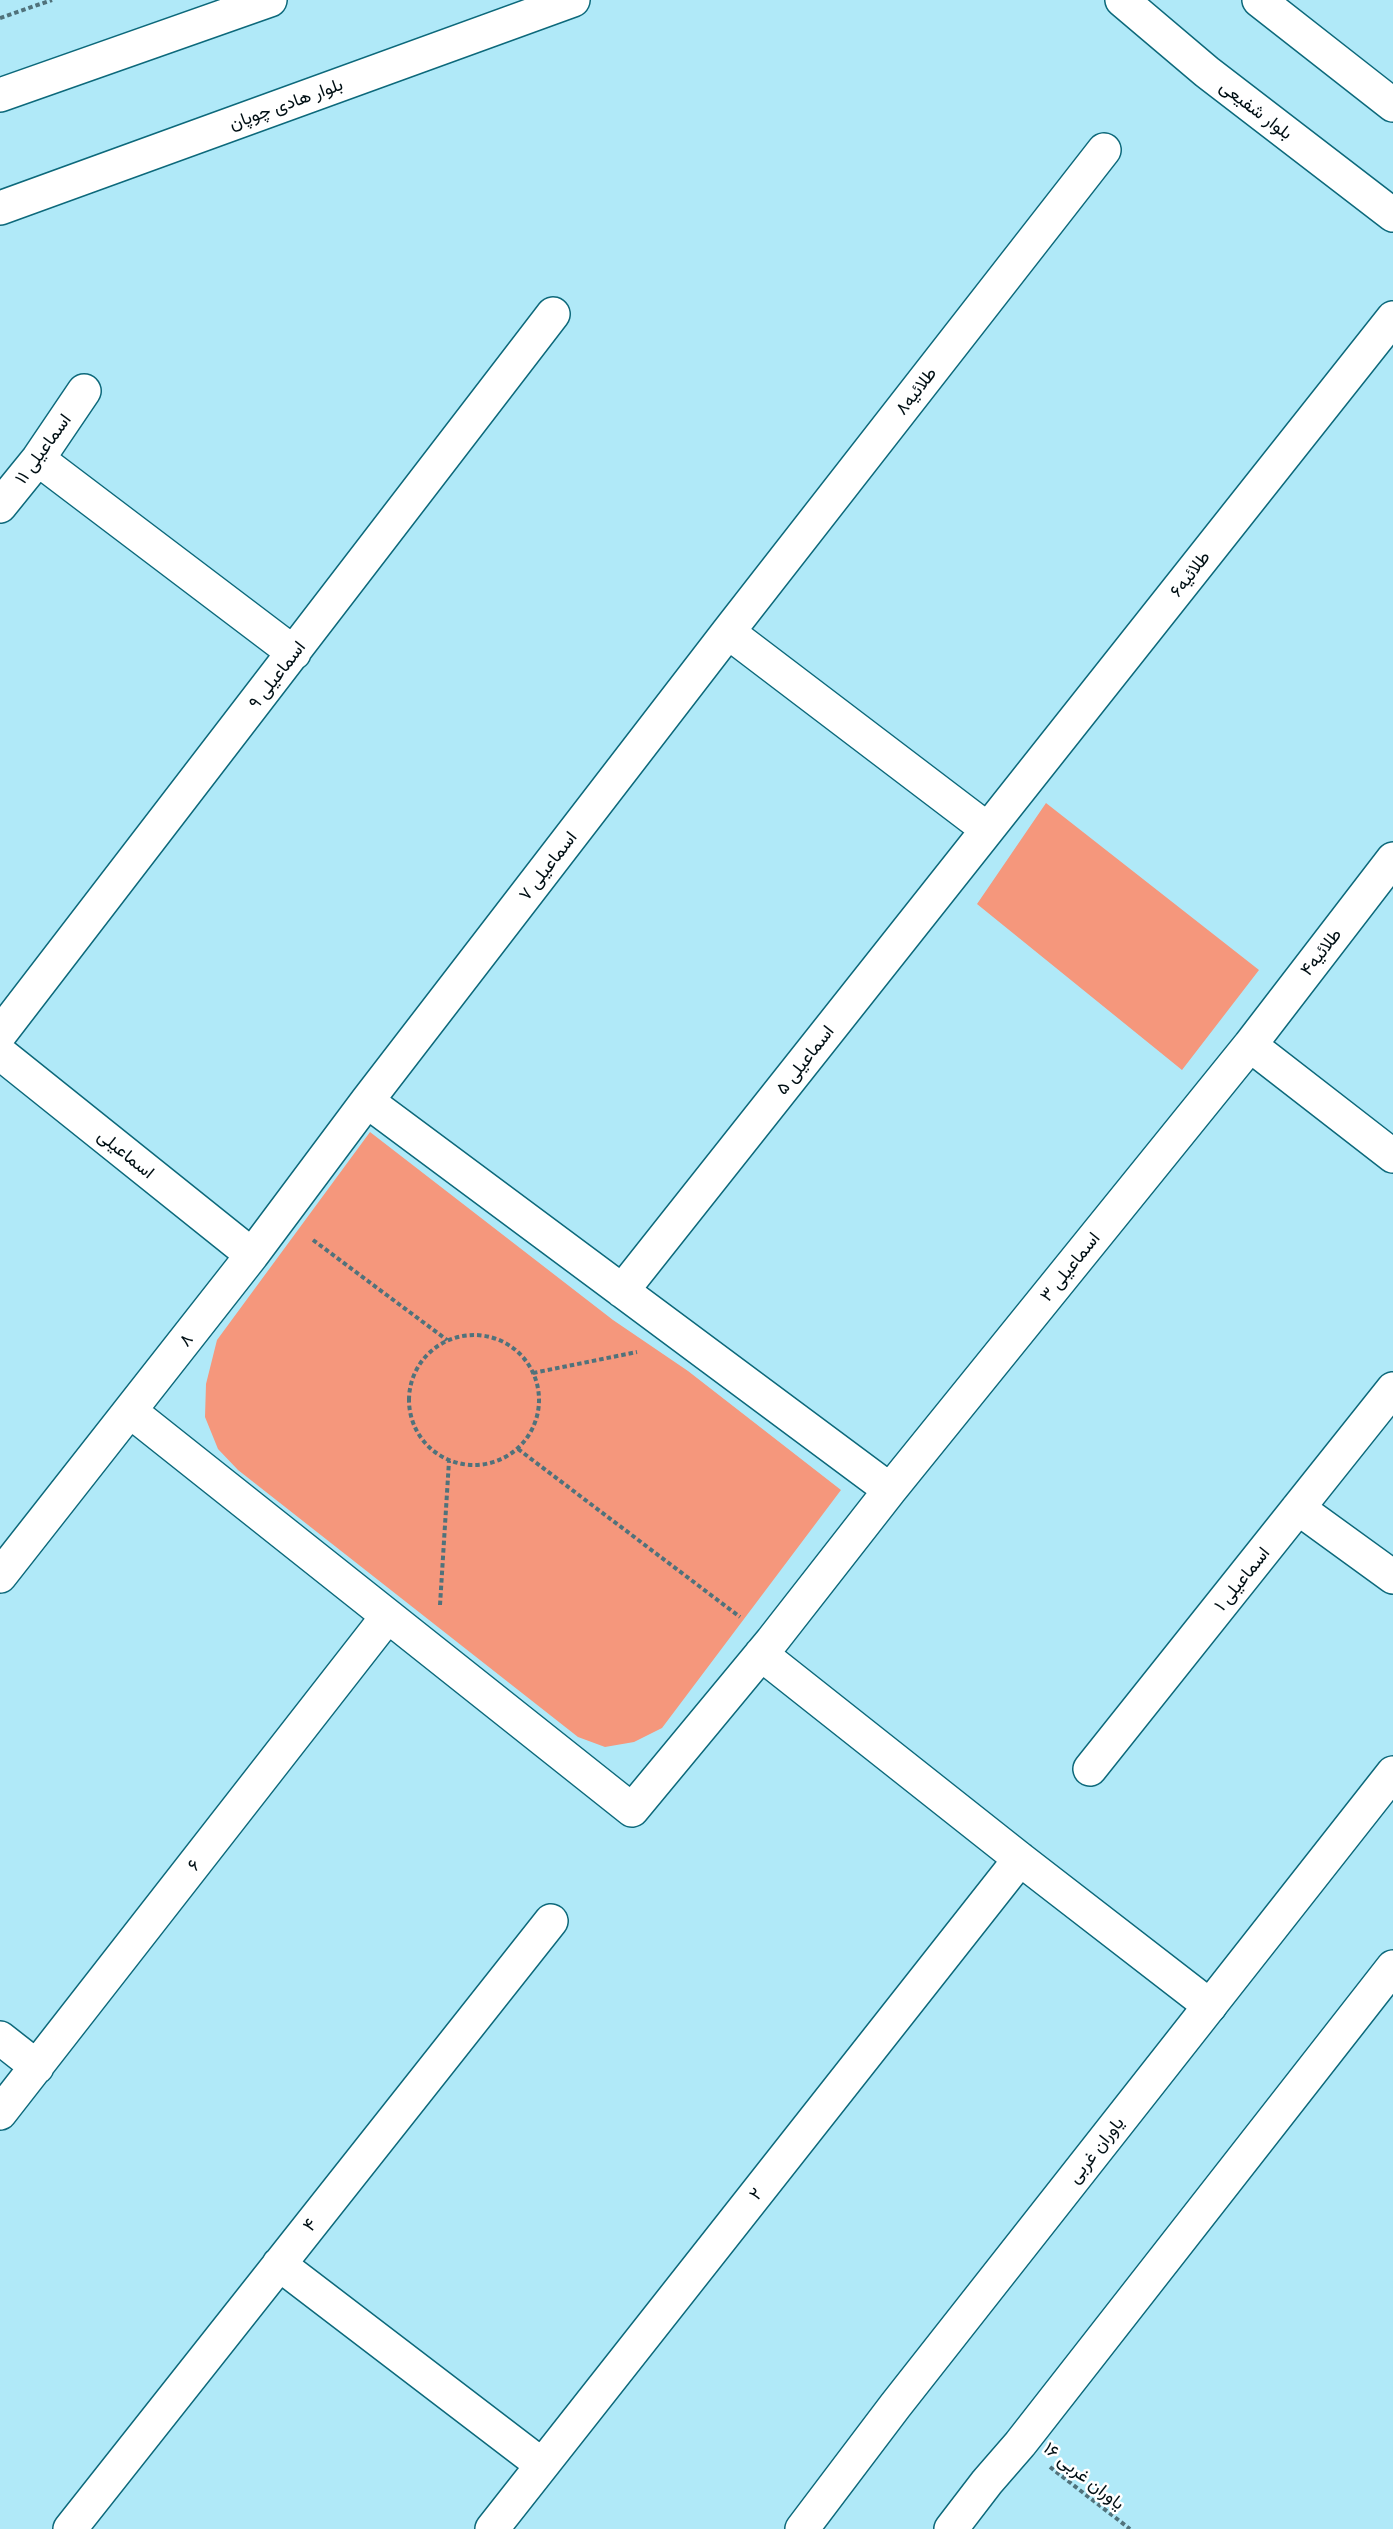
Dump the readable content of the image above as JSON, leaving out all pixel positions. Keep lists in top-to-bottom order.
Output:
{
  "streets": {
    "street": [
      "بلوار هادی چوپان",
      "بلوار شفیعی",
      "طلائیه۸",
      "اسماعیلی ۱۱",
      "طلائیه۶",
      "اسماعیلی ۹",
      "اسماعیلی ۷",
      "طلائیه۴",
      "اسماعیلی ۵",
      "اسماعیلی",
      "اسماعیلی ۳",
      "۸",
      "اسماعیلی ۱",
      "۶",
      "یاوران غربی",
      "۲",
      "۴"
    ],
    "path": ["۱۶ یاوران غربی"]
  },
  "crossings": [
    ["طلائیه۸", "اسماعیلی ۷"],
    ["طلائیه۶", "اسماعیلی ۵"],
    ["اسماعیلی ۷", "۸"],
    ["طلائیه۴", "اسماعیلی ۳"],
    ["اسماعیلی", "۸"]
  ]
}
